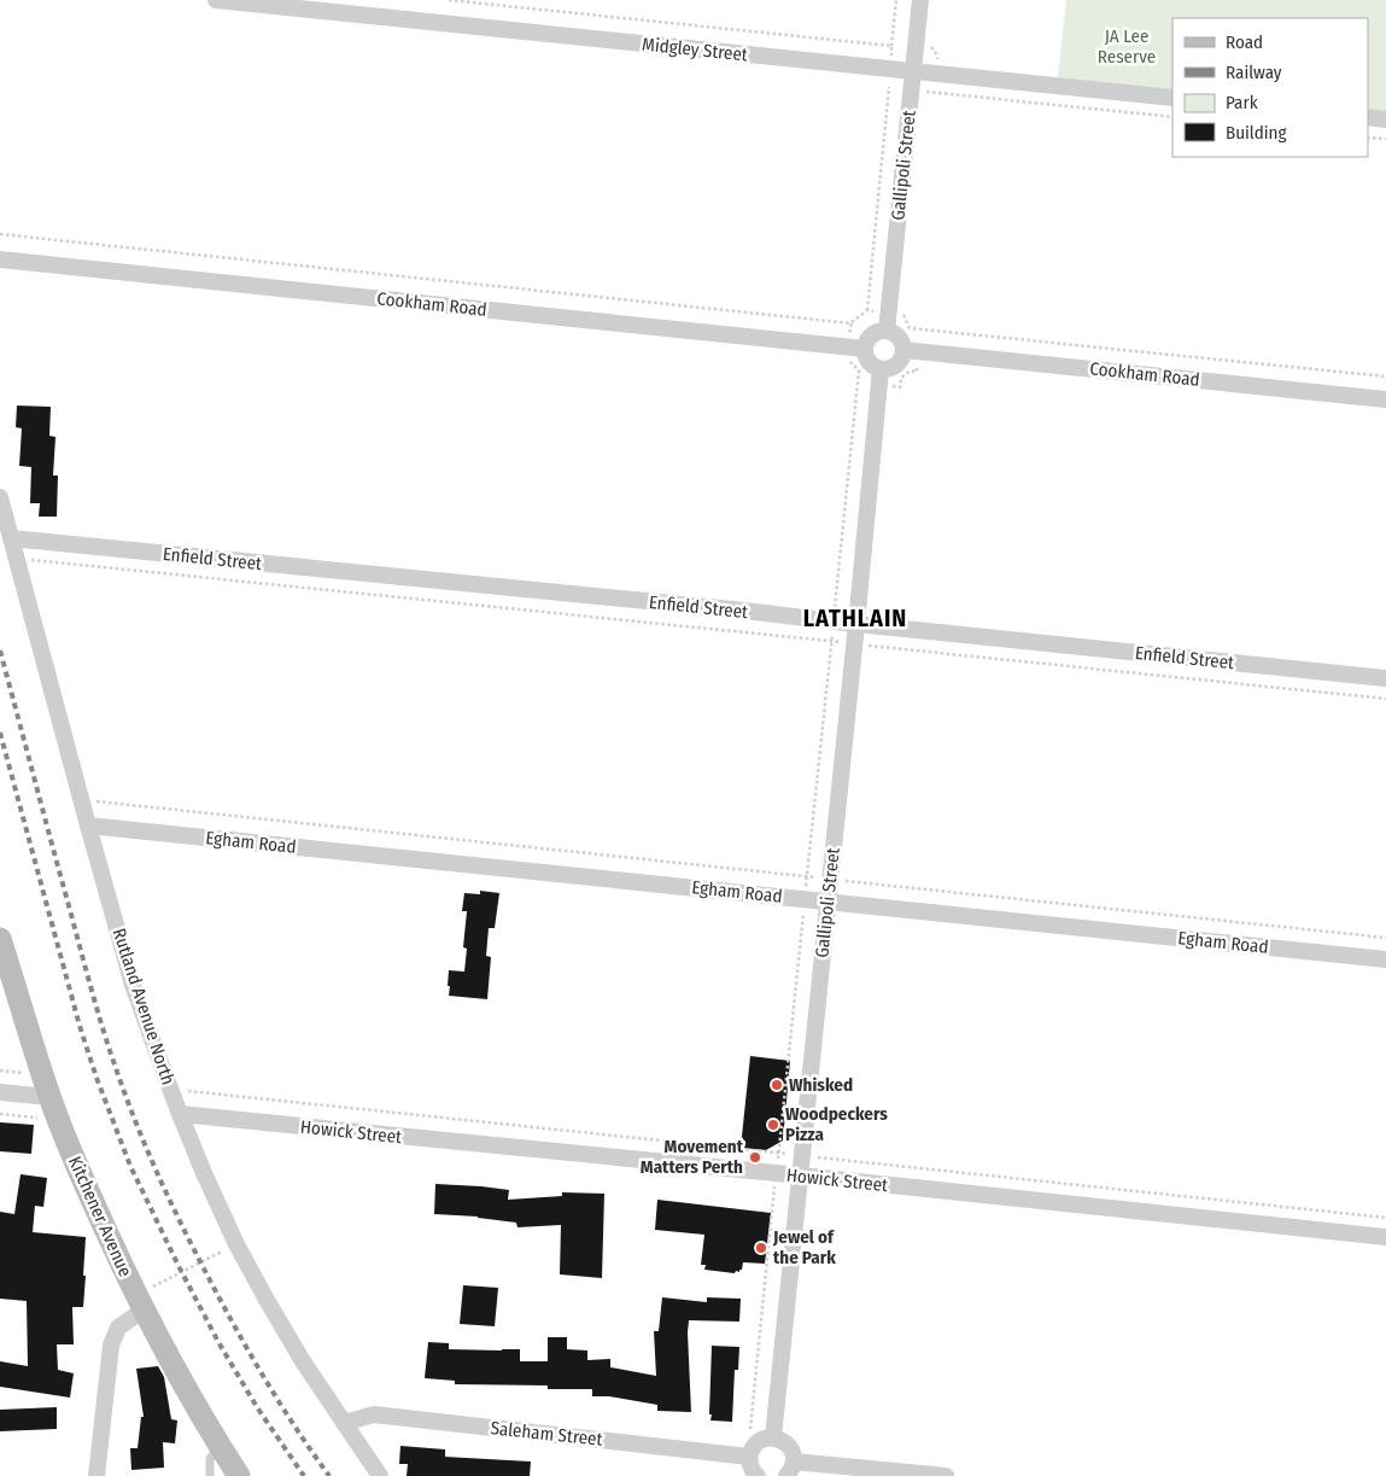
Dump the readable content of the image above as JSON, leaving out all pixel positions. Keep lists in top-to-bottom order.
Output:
{
  "streets": {
    "street": [
      "Midgley Street",
      "Gallipoli Street",
      "Cookham Road",
      "Enfield Street",
      "Egham Road",
      "Rutland Avenue North",
      "Howick Street",
      "Kitchener Avenue",
      "Saleham Street"
    ]
  },
  "crossings": [
    ["Midgley Street", "Gallipoli Street"],
    ["Gallipoli Street", "Enfield Street"],
    ["Gallipoli Street", "Egham Road"],
    ["Gallipoli Street", "Howick Street"],
    ["Enfield Street", "Rutland Avenue North"],
    ["Egham Road", "Rutland Avenue North"],
    ["Rutland Avenue North", "Howick Street"],
    ["Rutland Avenue North", "Saleham Street"]
  ],
  "districts": ["LATHLAIN"],
  "parks": ["JA Lee Reserve"],
  "places": [
    "Whisked",
    "Woodpeckers Pizza",
    "Movement Matters Perth",
    "Jewel of the Park"
  ],
  "legend": [
    "Road",
    "Railway",
    "Park",
    "Building"
  ]
}
